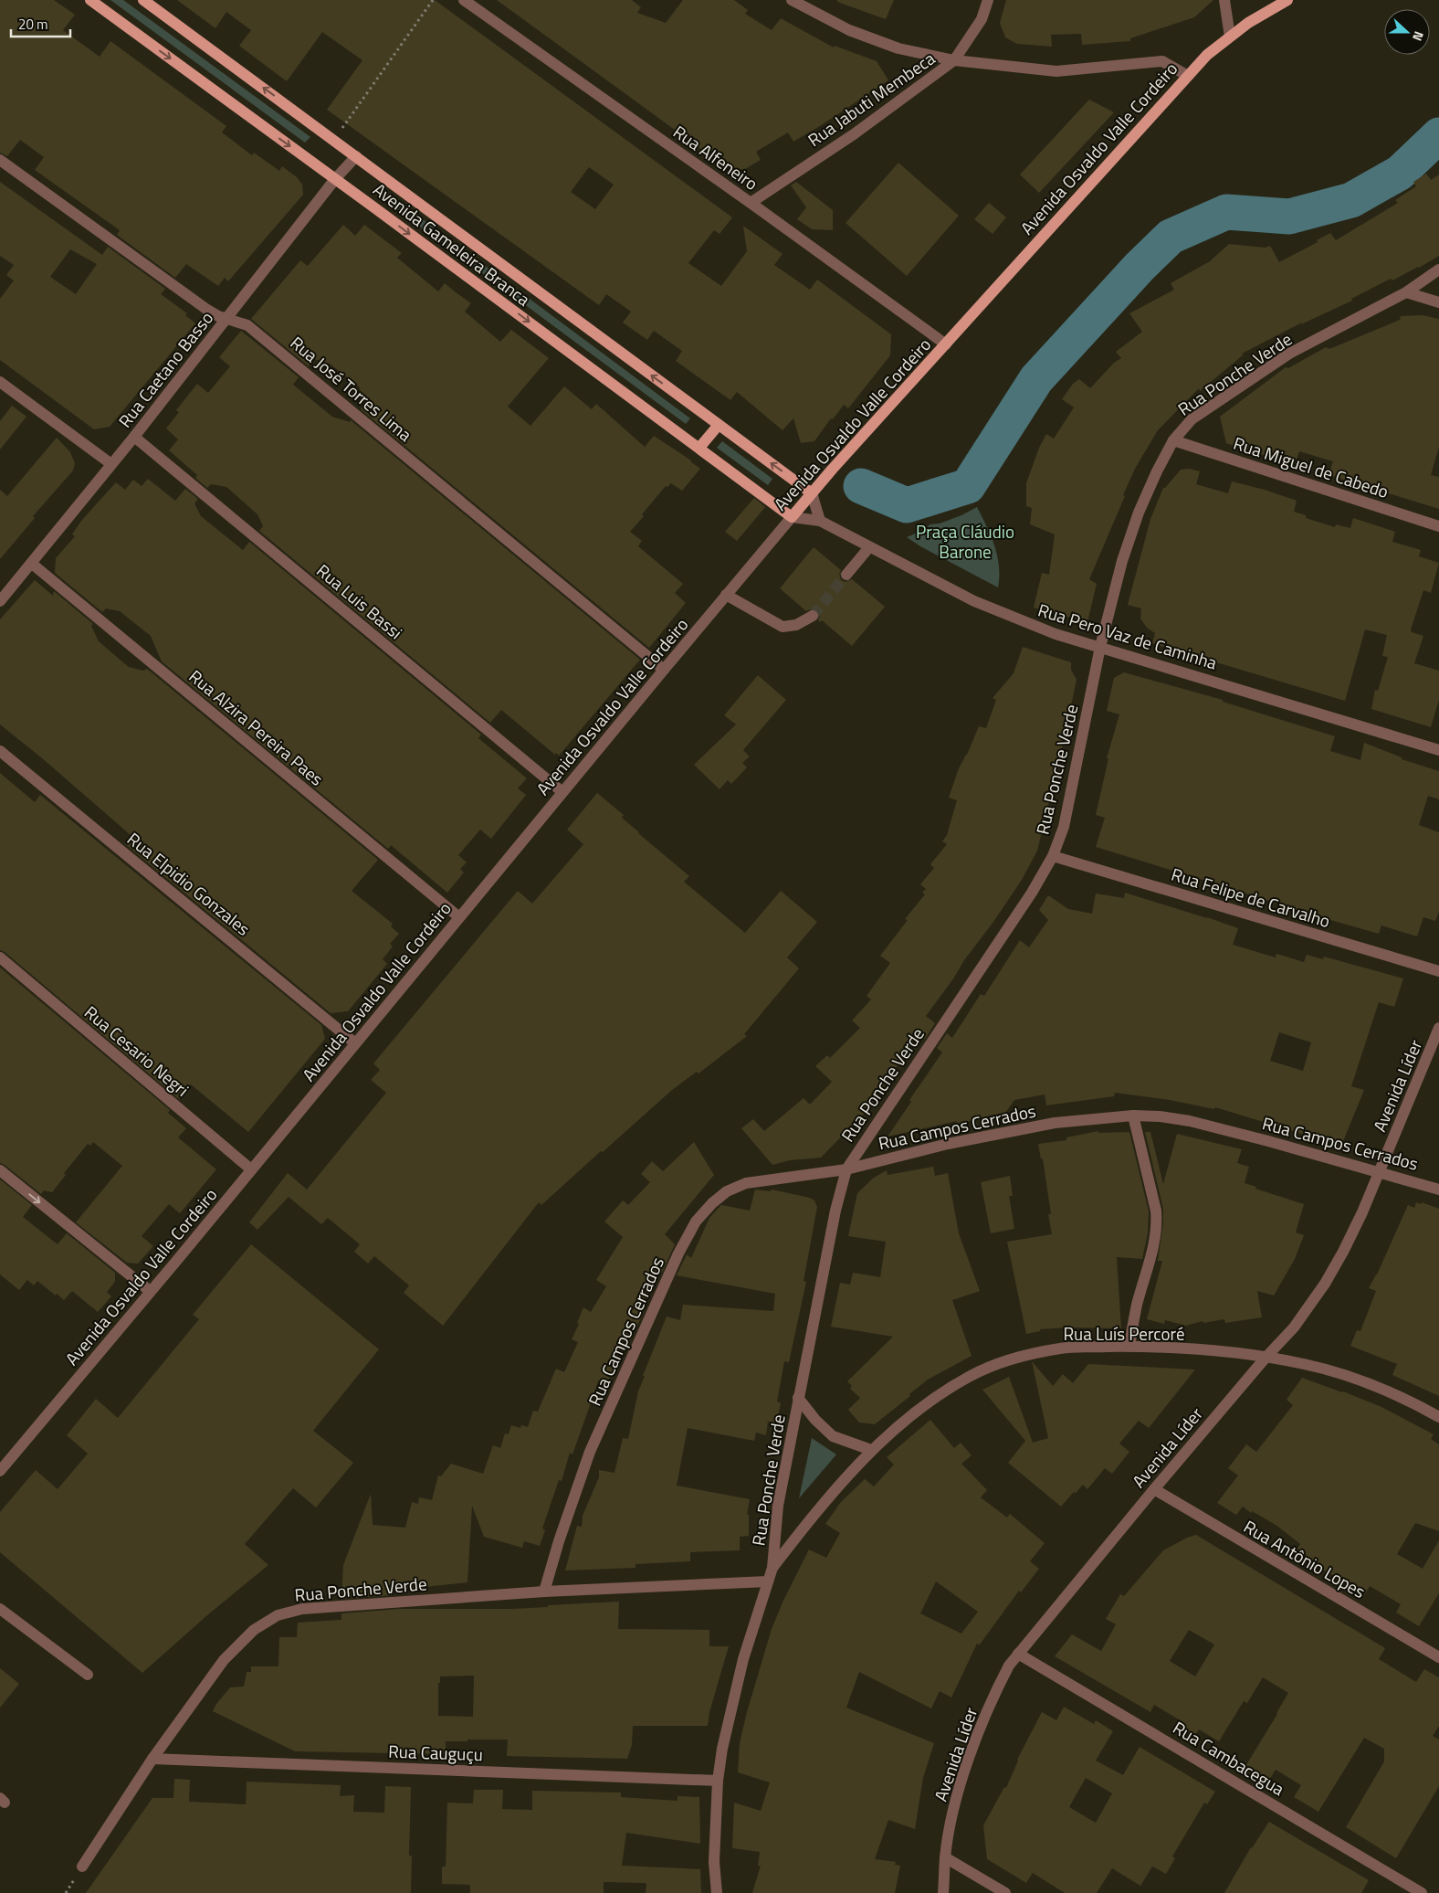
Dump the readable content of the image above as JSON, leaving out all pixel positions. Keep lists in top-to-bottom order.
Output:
{
  "streets": {
    "main road": ["Avenida Osvaldo Valle Cordeiro", "Avenida Gameleira Branca"],
    "street": [
      "Rua Jabuti Membeca",
      "Rua Alfeneiro",
      "Rua Caetano Basso",
      "Rua Ponche Verde",
      "Rua José Torres Lima",
      "Rua Miguel de Cabedo",
      "Rua Luis Bassi",
      "Rua Pero Vaz de Caminha",
      "Rua Alzira Pereira Paes",
      "Rua Elpidio Gonzales",
      "Rua Felipe de Carvalho",
      "Rua Cesario Negri",
      "Avenida Líder",
      "Rua Campos Cerrados",
      "Rua Luís Percoré",
      "Rua Antônio Lopes",
      "Rua Cauguçu",
      "Rua Cambacegua"
    ]
  },
  "crossings": [
    ["Rua Jabuti Membeca", "Rua Alfeneiro"],
    ["Avenida Osvaldo Valle Cordeiro", "Rua Alfeneiro"],
    ["Avenida Osvaldo Valle Cordeiro", "Avenida Gameleira Branca"],
    ["Avenida Osvaldo Valle Cordeiro", "Rua José Torres Lima"],
    ["Avenida Osvaldo Valle Cordeiro", "Rua Luis Bassi"],
    ["Avenida Osvaldo Valle Cordeiro", "Rua Pero Vaz de Caminha"],
    ["Avenida Osvaldo Valle Cordeiro", "Rua Alzira Pereira Paes"],
    ["Avenida Osvaldo Valle Cordeiro", "Rua Elpidio Gonzales"],
    ["Avenida Osvaldo Valle Cordeiro", "Rua Cesario Negri"],
    ["Avenida Gameleira Branca", "Rua Caetano Basso"],
    ["Avenida Gameleira Branca", "Rua Pero Vaz de Caminha"],
    ["Rua Caetano Basso", "Rua José Torres Lima"],
    ["Rua Caetano Basso", "Rua Luis Bassi"],
    ["Rua Caetano Basso", "Rua Alzira Pereira Paes"],
    ["Rua Ponche Verde", "Rua Miguel de Cabedo"],
    ["Rua Ponche Verde", "Rua Pero Vaz de Caminha"],
    ["Rua Ponche Verde", "Rua Felipe de Carvalho"],
    ["Rua Ponche Verde", "Rua Campos Cerrados"],
    ["Rua Ponche Verde", "Rua Luís Percoré"],
    ["Rua Ponche Verde", "Rua Cauguçu"],
    ["Avenida Líder", "Rua Campos Cerrados"],
    ["Avenida Líder", "Rua Luís Percoré"],
    ["Avenida Líder", "Rua Antônio Lopes"],
    ["Avenida Líder", "Rua Cambacegua"]
  ],
  "parks": ["Praça Cláudio Barone"],
  "scale_bar": "20 m",
  "north": "right"
}
